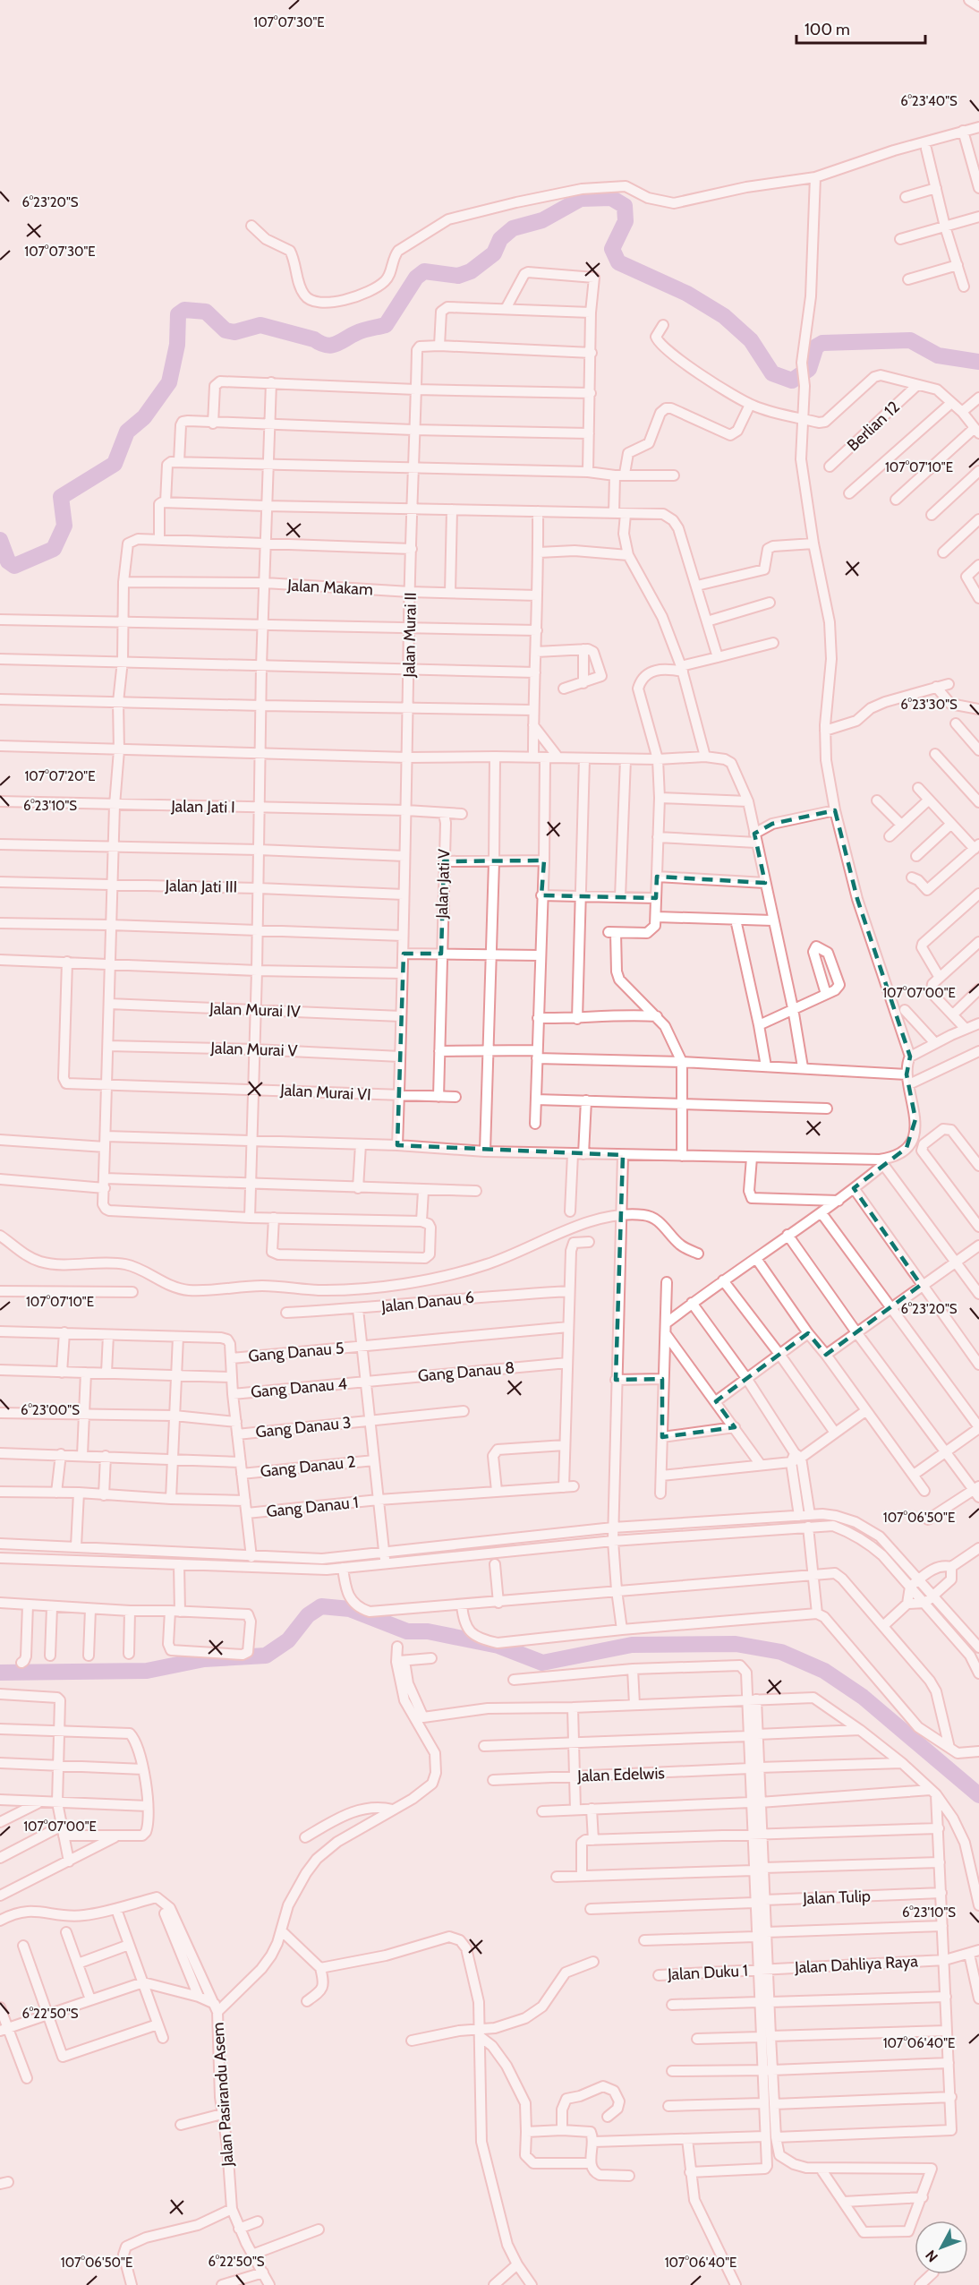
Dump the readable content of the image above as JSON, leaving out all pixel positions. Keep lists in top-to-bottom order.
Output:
{
  "streets": {
    "street": [
      "Berlian 12",
      "Jalan Makam",
      "Jalan Murai II",
      "Jalan Jati I",
      "Jalan Jati V",
      "Jalan Jati III",
      "Jalan Murai IV",
      "Jalan Murai V",
      "Jalan Murai VI",
      "Jalan Danau 6",
      "Gang Danau 5",
      "Gang Danau 8",
      "Gang Danau 4",
      "Gang Danau 3",
      "Gang Danau 2",
      "Gang Danau 1",
      "Jalan Edelwis",
      "Jalan Tulip",
      "Jalan Dahliya Raya",
      "Jalan Duku 1",
      "Jalan Pasirandu Asem"
    ]
  },
  "crossings": [
    ["Jalan Makam", "Jalan Murai II"],
    ["Jalan Murai II", "Jalan Jati I"],
    ["Jalan Murai II", "Jalan Jati III"],
    ["Jalan Murai II", "Jalan Murai IV"],
    ["Jalan Murai II", "Jalan Murai V"],
    ["Jalan Murai II", "Jalan Murai VI"],
    ["Jalan Jati I", "Jalan Jati V"],
    ["Jalan Jati V", "Jalan Murai VI"],
    ["Gang Danau 8", "Gang Danau 4"],
    ["Jalan Dahliya Raya", "Jalan Duku 1"]
  ],
  "scale_bar": "100 m",
  "north": "bottom left",
  "coordinates": [
    "107°07'30\"E",
    "6°23'40\"S",
    "6°23'20\"S",
    "107°07'10\"E",
    "6°23'30\"S",
    "107°07'20\"E",
    "6°23'10\"S",
    "107°07'00\"E",
    "6°23'00\"S",
    "107°06'50\"E",
    "6°22'50\"S",
    "107°06'40\"E"
  ]
}
